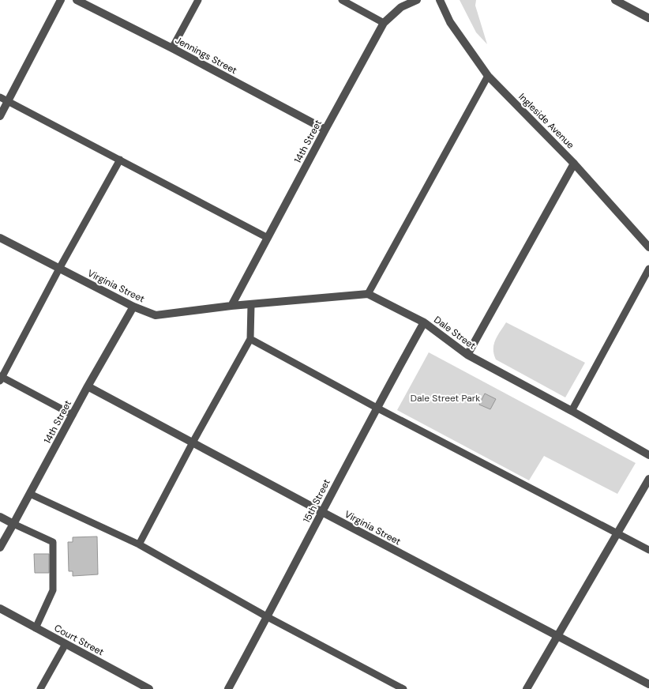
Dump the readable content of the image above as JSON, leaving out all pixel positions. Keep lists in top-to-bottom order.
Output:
{
  "streets": {
    "street": [
      "Jennings Street",
      "Ingleside Avenue",
      "14th Street",
      "Virginia Street",
      "Dale Street",
      "15th Street",
      "Court Street"
    ]
  },
  "crossings": [
    ["Jennings Street", "14th Street"],
    ["14th Street", "Virginia Street"],
    ["Virginia Street", "15th Street"],
    ["Dale Street", "15th Street"]
  ],
  "parks": ["Dale Street Park"]
}
